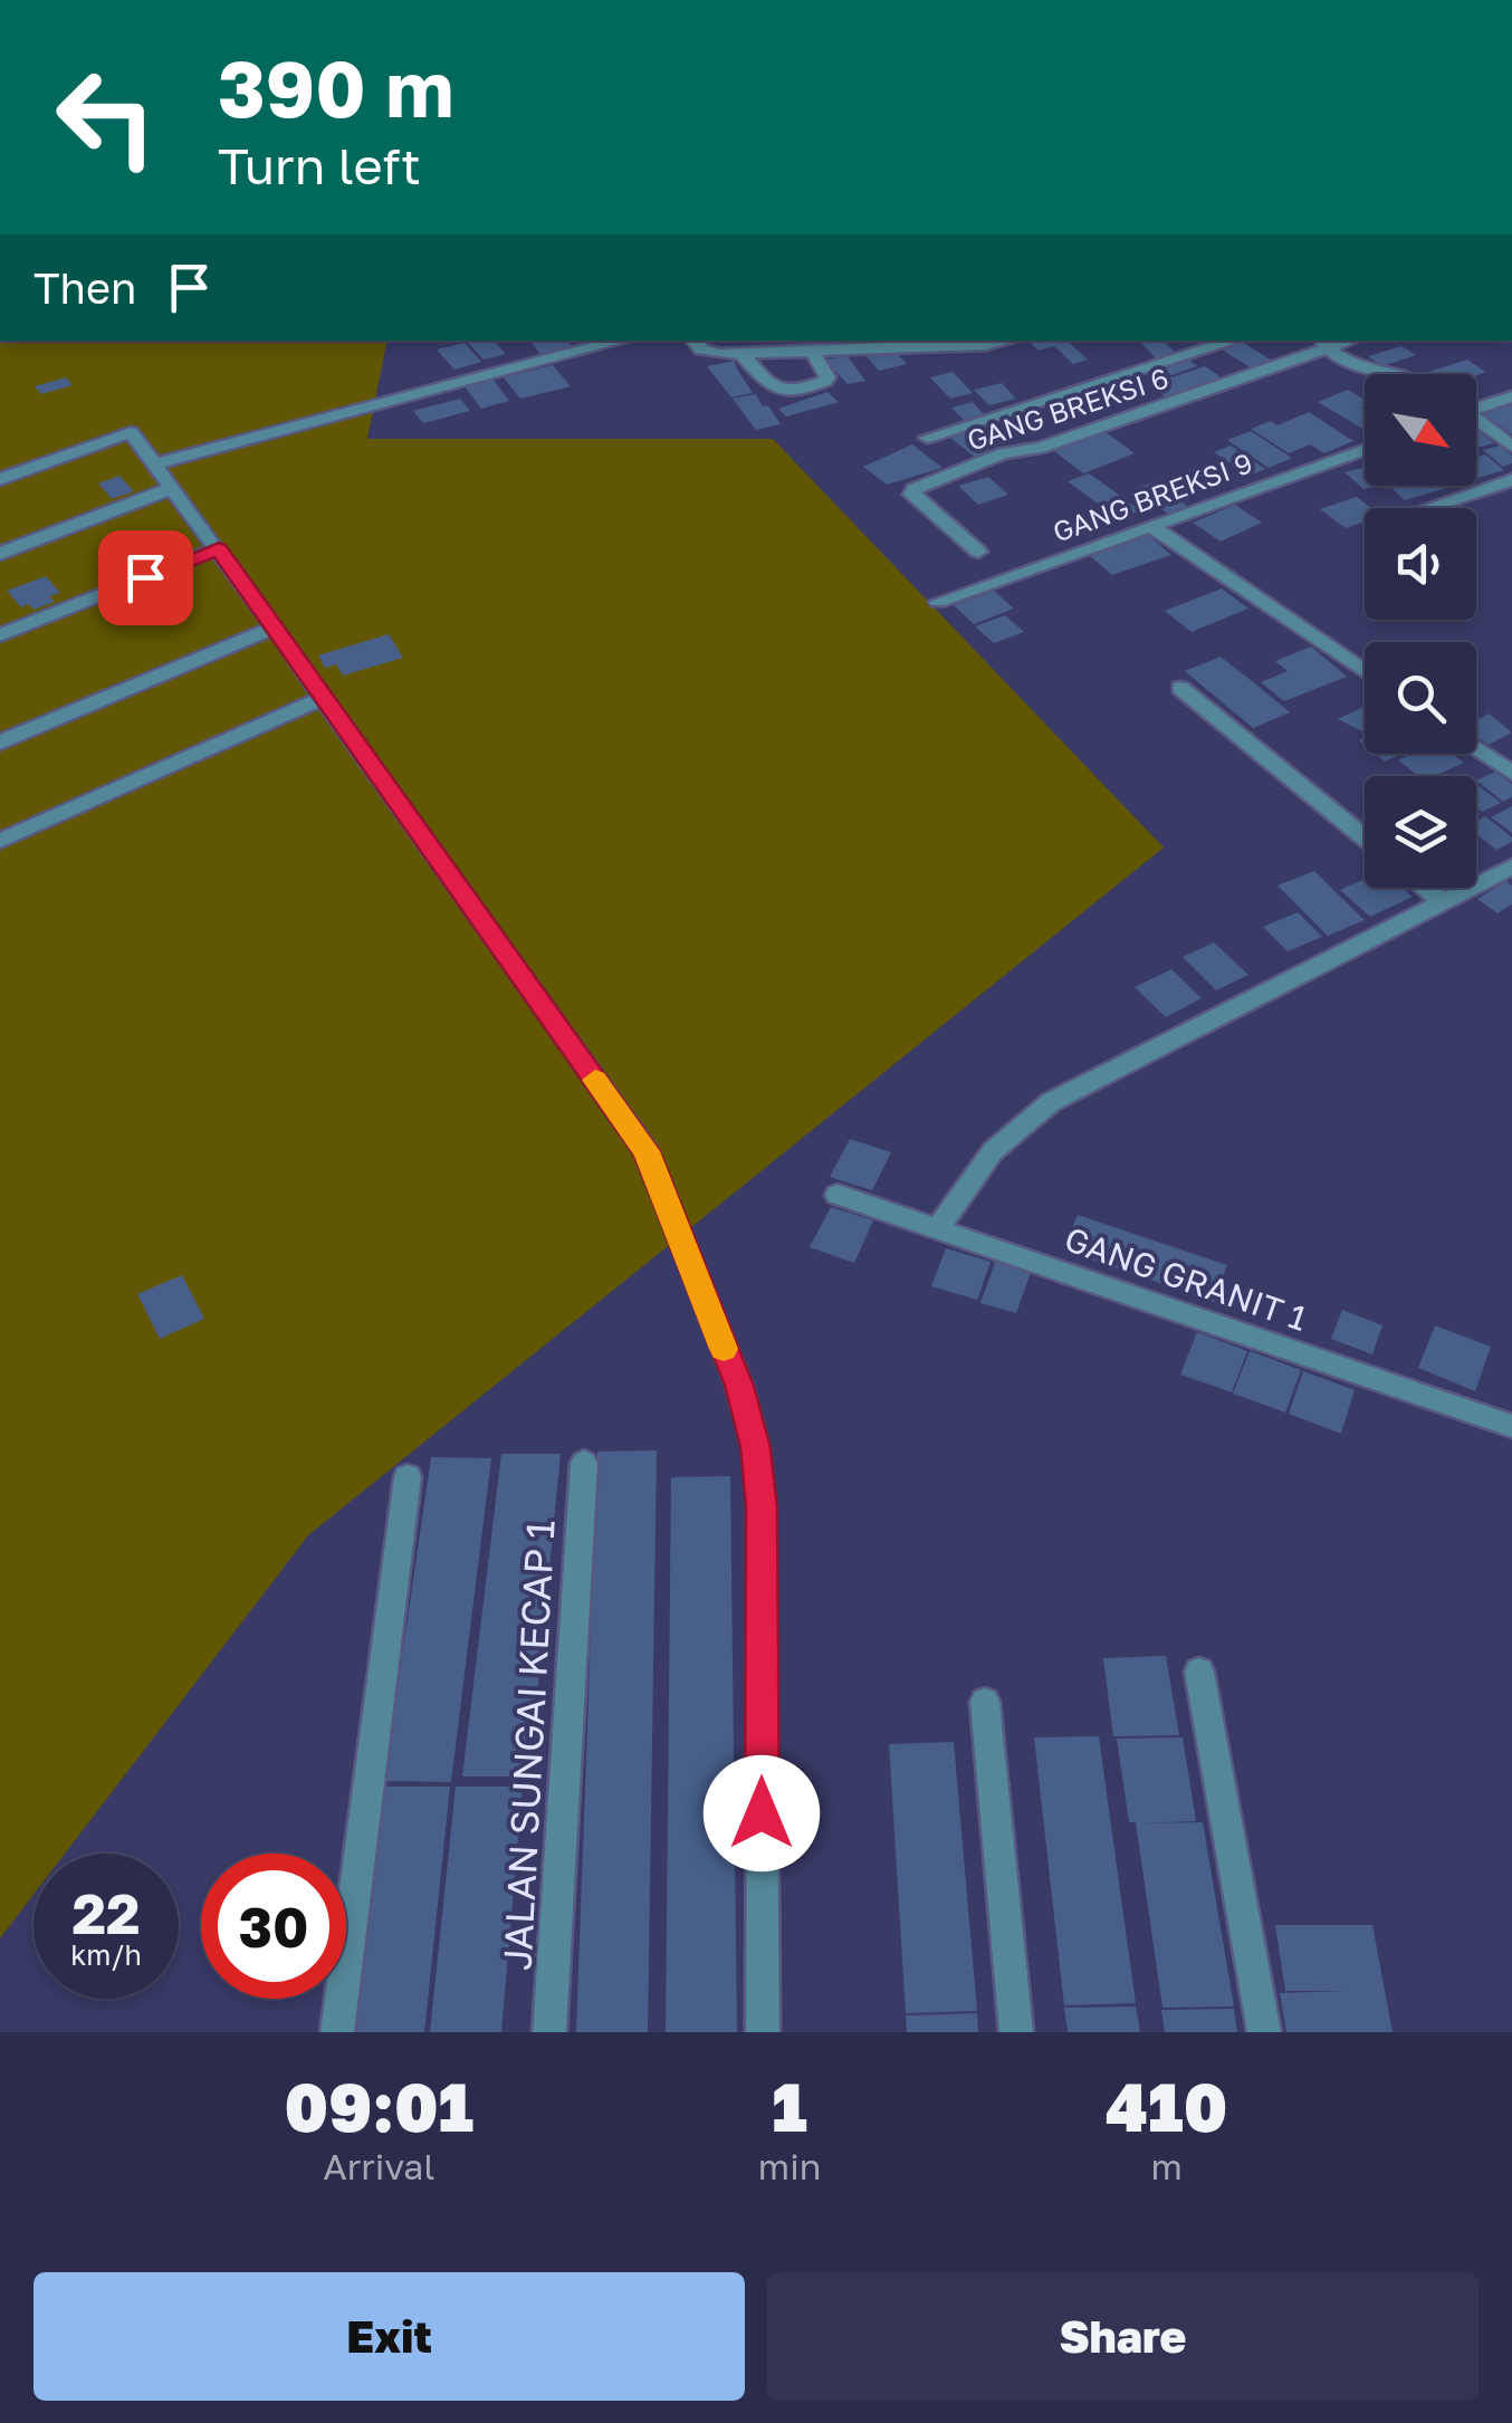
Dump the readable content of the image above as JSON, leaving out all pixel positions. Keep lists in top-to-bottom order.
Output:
{
  "streets": {
    "street": [
      "GANG BREKSI 6",
      "GANG BREKSI 9",
      "GANG GRANIT 1",
      "JALAN SUNGAI KECAP 1"
    ]
  },
  "north": "bottom right",
  "page": {
    "turn": ["390 m", "Turn left"],
    "then": "Then",
    "speed": "22 km/h",
    "limit": "30",
    "eta": [
      "09:01",
      "Arrival",
      "1",
      "min",
      "410",
      "m"
    ],
    "buttons": ["Exit", "Share"]
  }
}
